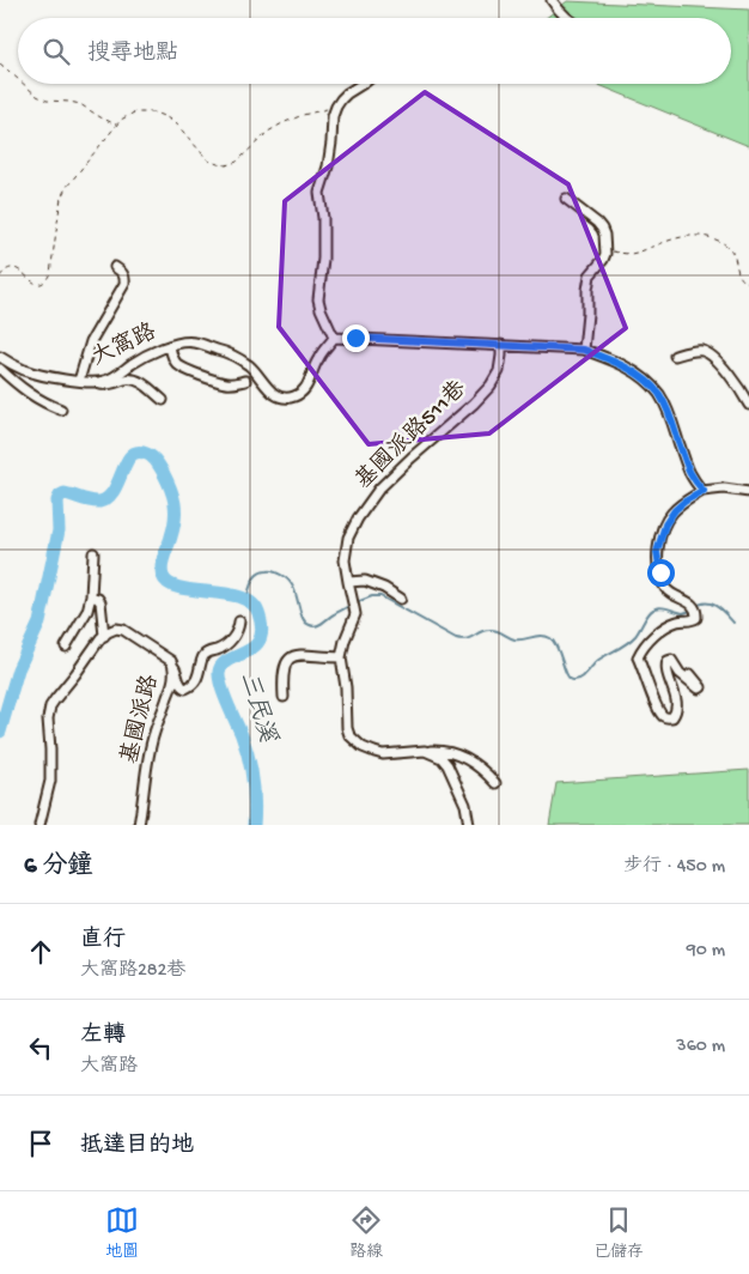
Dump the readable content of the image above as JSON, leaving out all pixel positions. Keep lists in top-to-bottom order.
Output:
{
  "streets": {
    "street": ["大窩路", "基國派路511巷", "基國派路"]
  },
  "water": ["三民溪"],
  "page": {
    "search": "搜尋地點",
    "heading": ["6 分鐘", "步行 · 450 m"],
    "list": [
      ["直行", "大窩路282巷", "90 m"],
      ["左轉", "大窩路", "360 m"],
      "抵達目的地"
    ],
    "nav": ["地圖", "路線", "已儲存"]
  }
}
